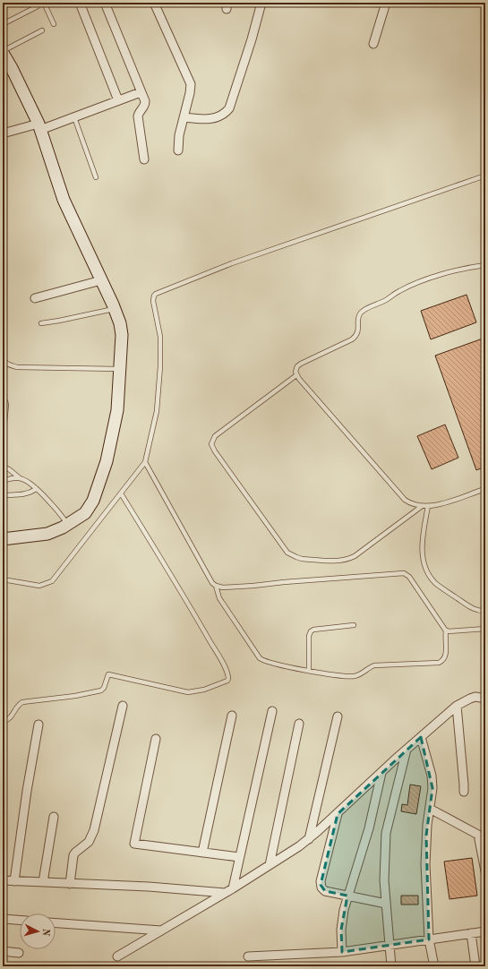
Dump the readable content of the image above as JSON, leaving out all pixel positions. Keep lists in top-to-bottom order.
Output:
{
  "north": "right"
}
